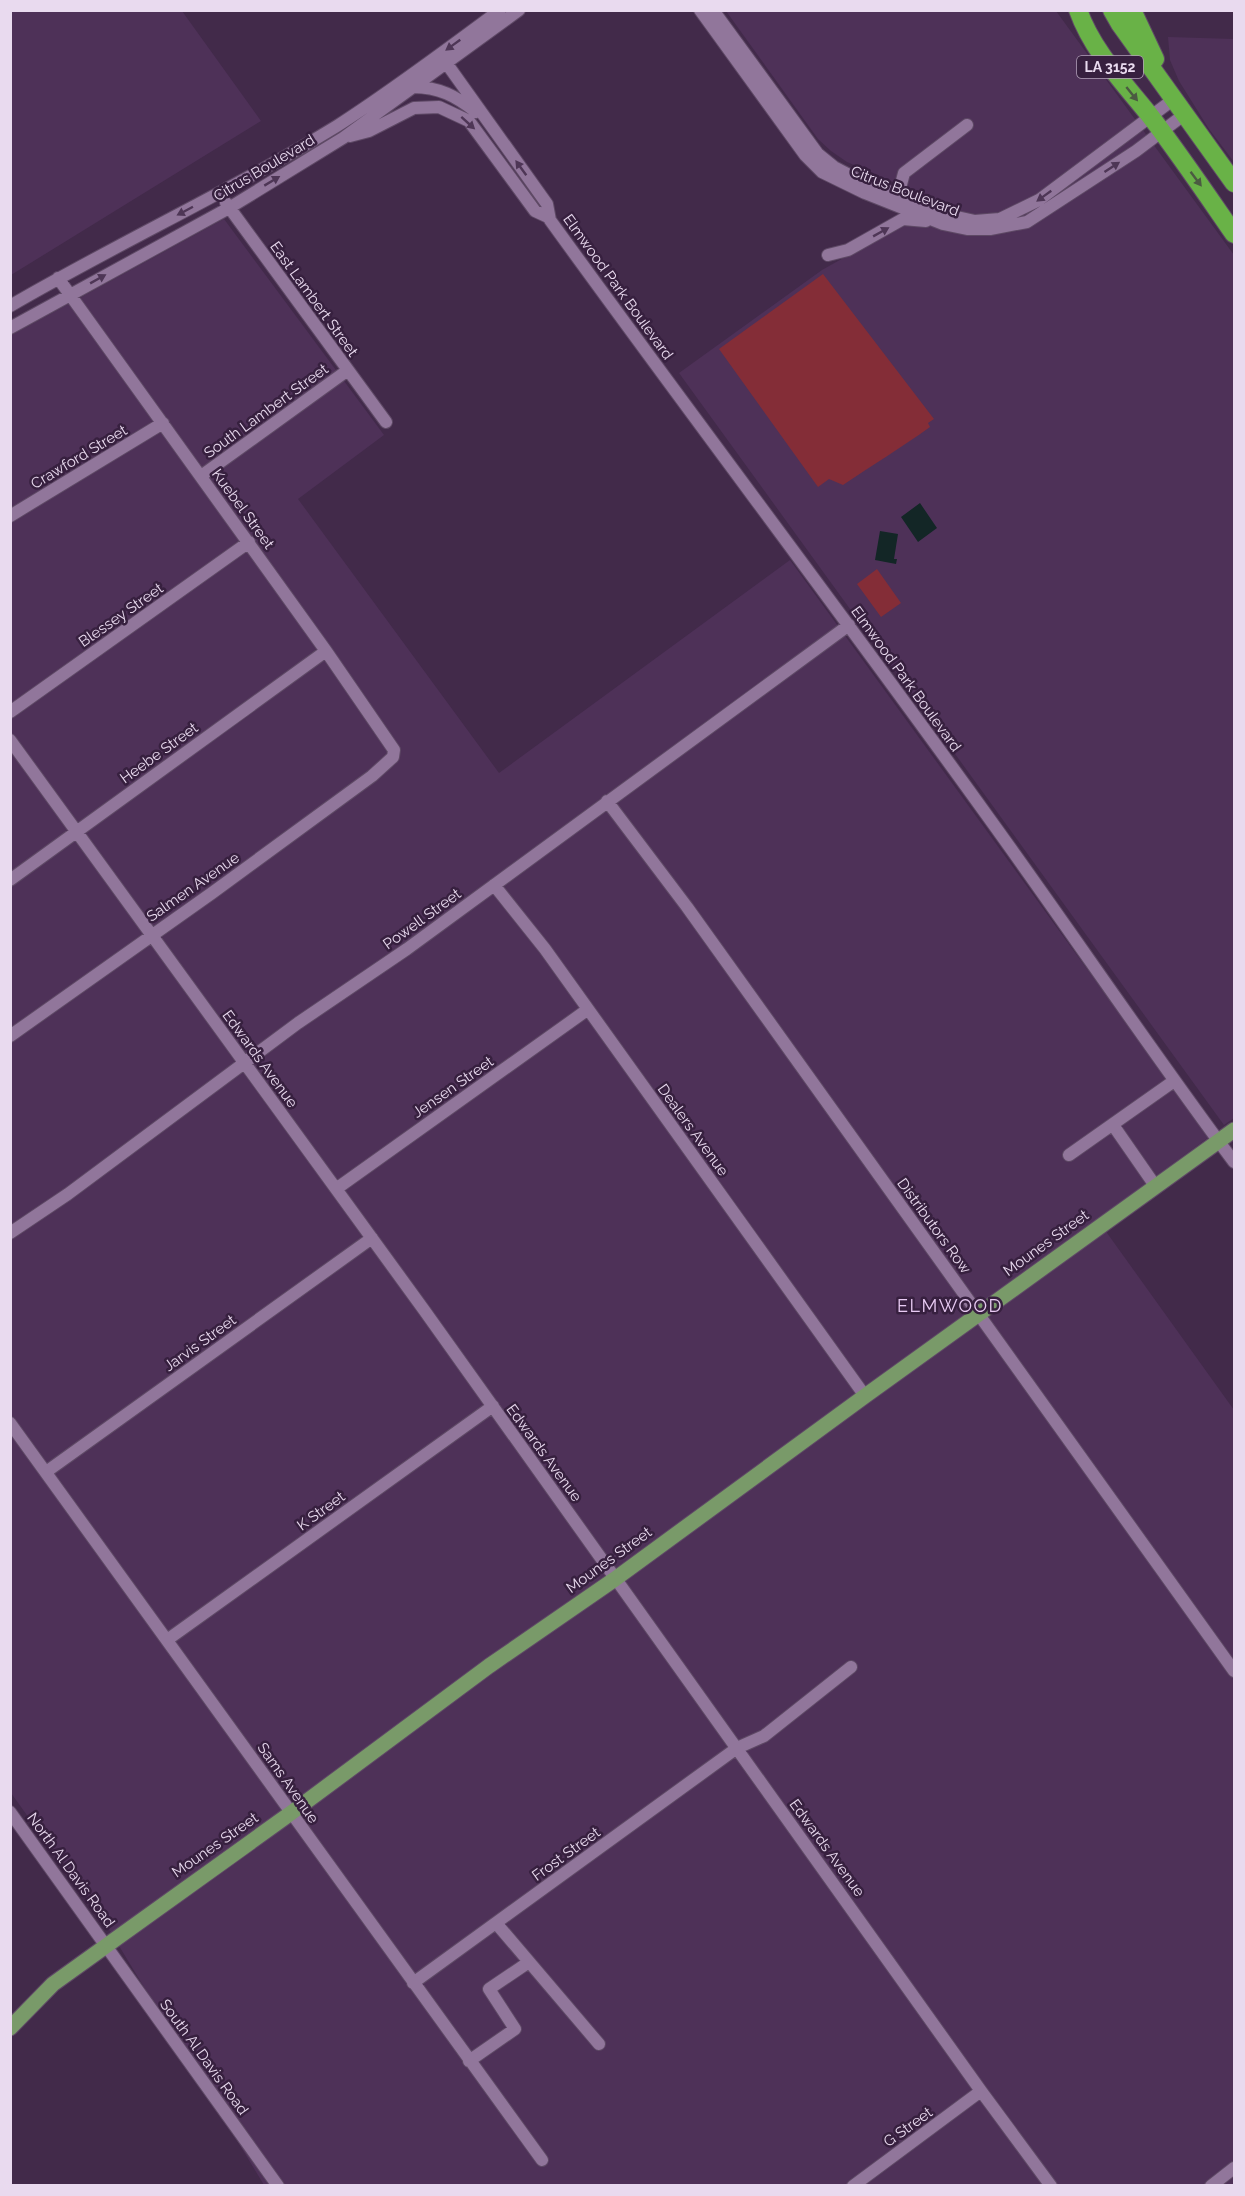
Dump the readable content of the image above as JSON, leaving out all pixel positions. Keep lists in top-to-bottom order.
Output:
{
  "streets": {
    "highway": ["LA 3152"],
    "main road": ["Mounes Street"],
    "street": [
      "Citrus Boulevard",
      "Elmwood Park Boulevard",
      "East Lambert Street",
      "South Lambert Street",
      "Crawford Street",
      "Kuebel Street",
      "Blessey Street",
      "Heebe Street",
      "Salmen Avenue",
      "Powell Street",
      "Edwards Avenue",
      "Jensen Street",
      "Dealers Avenue",
      "Distributors Row",
      "Jarvis Street",
      "K Street",
      "Sams Avenue",
      "Frost Street",
      "North Al Davis Road",
      "South Al Davis Road",
      "G Street"
    ]
  },
  "crossings": [
    ["LA 3152", "Citrus Boulevard"],
    ["Citrus Boulevard", "Elmwood Park Boulevard"],
    ["Citrus Boulevard", "East Lambert Street"],
    ["Citrus Boulevard", "Kuebel Street"],
    ["Elmwood Park Boulevard", "Powell Street"],
    ["Elmwood Park Boulevard", "Mounes Street"],
    ["East Lambert Street", "South Lambert Street"],
    ["South Lambert Street", "Kuebel Street"],
    ["Crawford Street", "Kuebel Street"],
    ["Kuebel Street", "Blessey Street"],
    ["Kuebel Street", "Heebe Street"],
    ["Kuebel Street", "Salmen Avenue"],
    ["Heebe Street", "Edwards Avenue"],
    ["Salmen Avenue", "Edwards Avenue"],
    ["Powell Street", "Edwards Avenue"],
    ["Powell Street", "Dealers Avenue"],
    ["Powell Street", "Distributors Row"],
    ["Edwards Avenue", "Jensen Street"],
    ["Edwards Avenue", "Mounes Street"],
    ["Edwards Avenue", "Jarvis Street"],
    ["Edwards Avenue", "K Street"],
    ["Edwards Avenue", "Frost Street"],
    ["Edwards Avenue", "G Street"],
    ["Jensen Street", "Dealers Avenue"],
    ["Dealers Avenue", "Mounes Street"],
    ["Distributors Row", "Mounes Street"],
    ["Mounes Street", "Sams Avenue"],
    ["Mounes Street", "North Al Davis Road"],
    ["Mounes Street", "South Al Davis Road"],
    ["Jarvis Street", "Sams Avenue"],
    ["K Street", "Sams Avenue"],
    ["Sams Avenue", "Frost Street"],
    ["North Al Davis Road", "South Al Davis Road"]
  ],
  "districts": ["ELMWOOD"]
}
